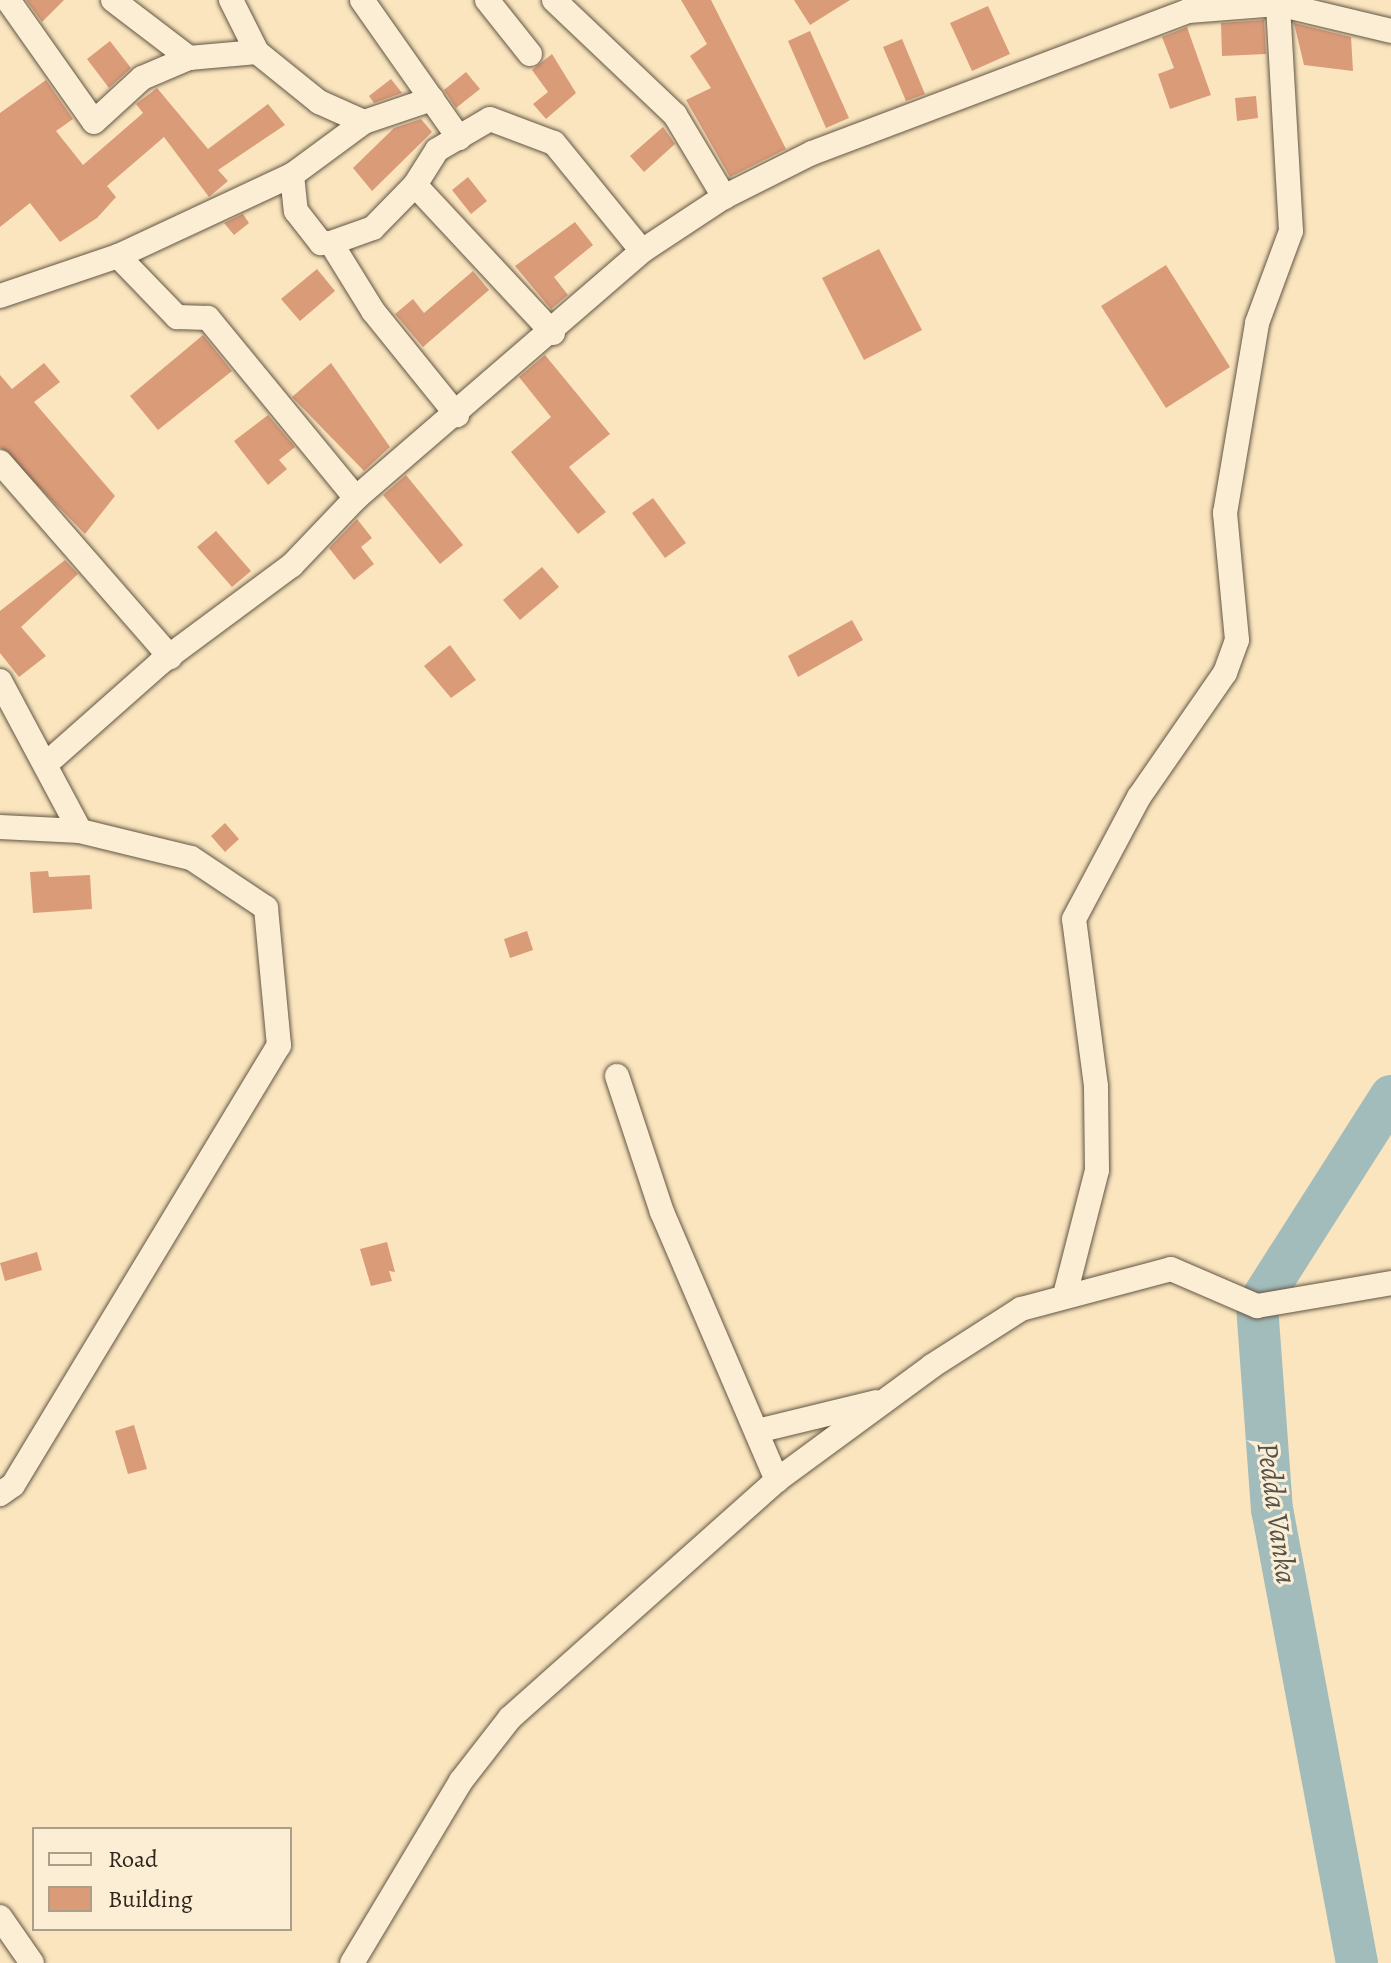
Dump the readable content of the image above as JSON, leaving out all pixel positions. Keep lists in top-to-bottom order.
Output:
{
  "water": ["Pedda Vanka"],
  "legend": ["Road", "Building"]
}
